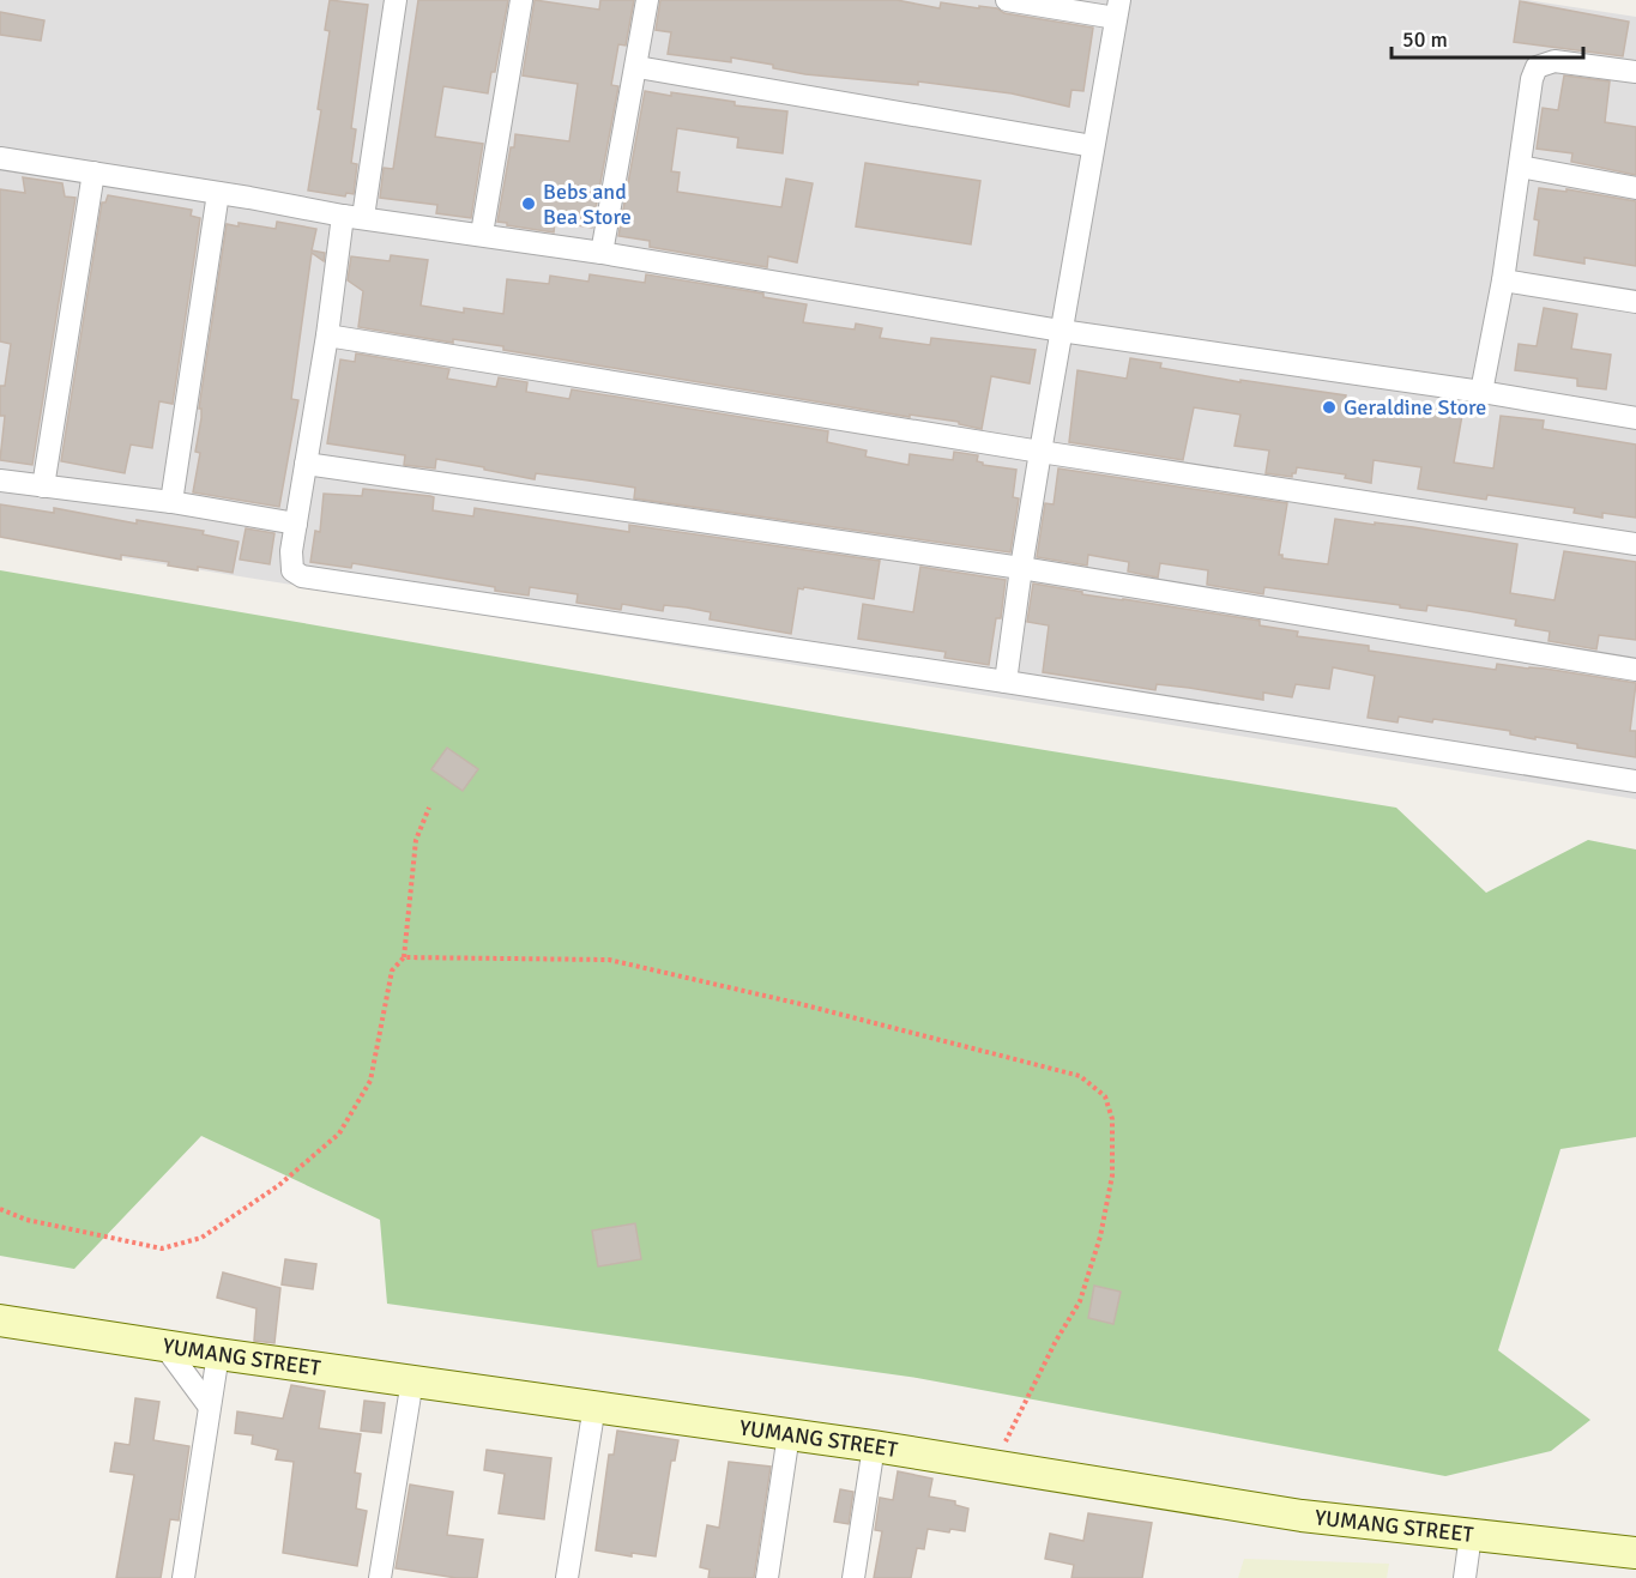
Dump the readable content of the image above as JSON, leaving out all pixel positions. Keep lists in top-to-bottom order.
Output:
{
  "streets": {
    "main road": ["YUMANG STREET"]
  },
  "places": ["Bebs and Bea Store", "Geraldine Store"],
  "scale_bar": "50 m"
}
